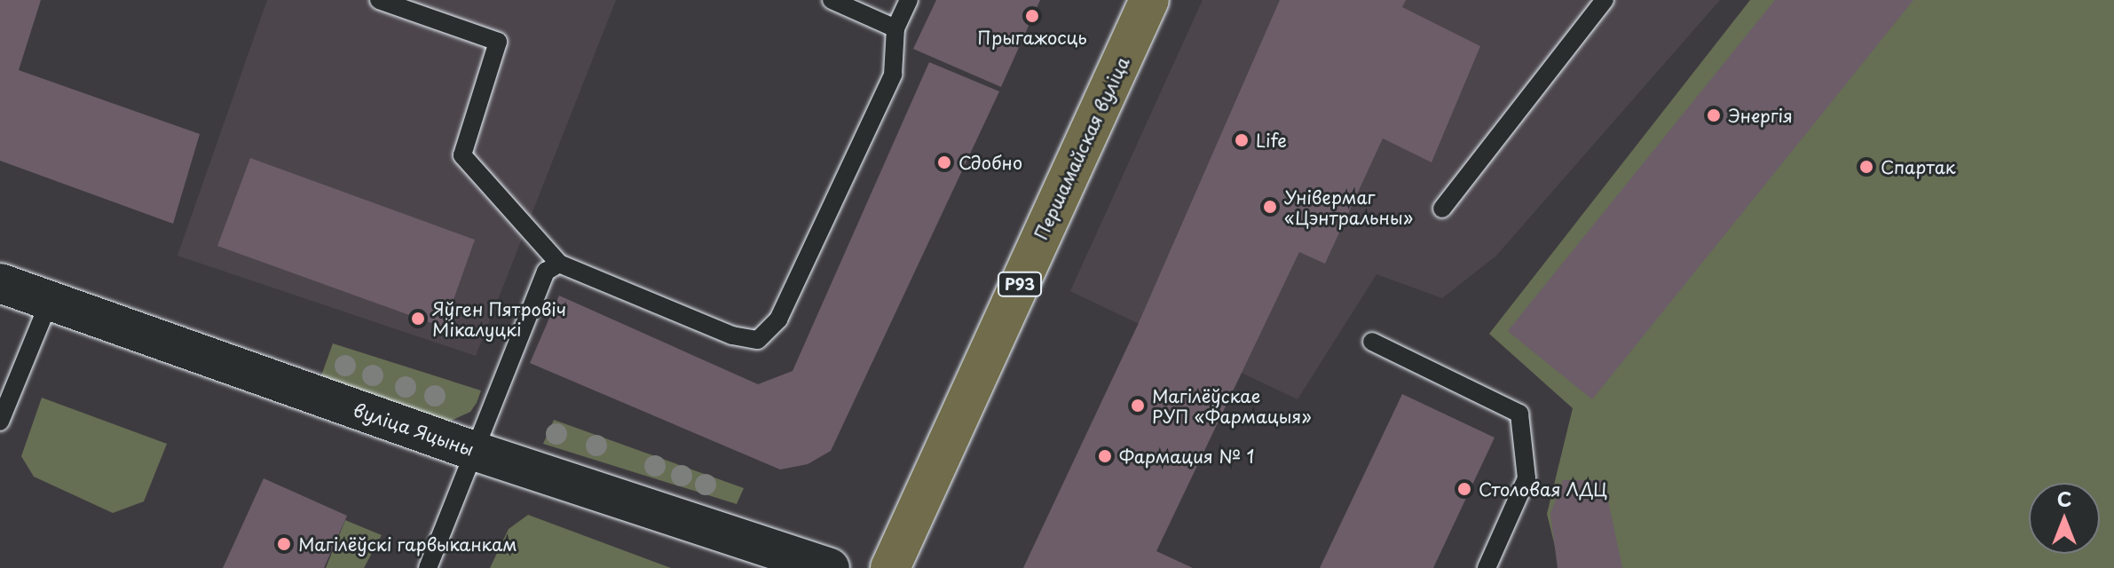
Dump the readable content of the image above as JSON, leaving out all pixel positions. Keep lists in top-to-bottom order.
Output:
{
  "streets": {
    "main road": ["Першамайская вуліца", "Р93"],
    "street": ["вуліца Яцыны"]
  },
  "places": [
    "Прыгажосць",
    "Энергія",
    "Life",
    "Сдобно",
    "Спартак",
    "Універмаг «Цэнтральны»",
    "Яўген Пятровіч Мікалуцкі",
    "Магілёўскае РУП «Фармацыя»",
    "Фармация № 1",
    "Столовая ЛДЦ",
    "Магілёўскі гарвыканкам"
  ],
  "north": "top"
}
